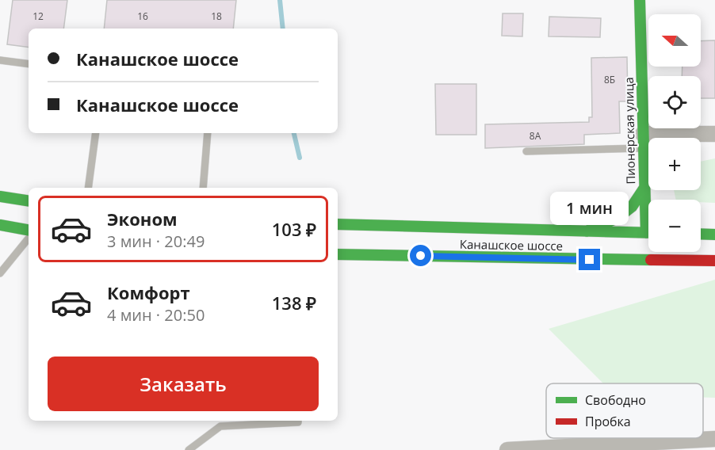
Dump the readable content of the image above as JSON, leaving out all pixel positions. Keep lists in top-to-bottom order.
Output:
{
  "streets": {
    "main road": ["Пионерская улица", "Канашское шоссе"]
  },
  "crossings": [
    ["Пионерская улица", "Канашское шоссе"]
  ],
  "house_numbers": [
    "12",
    "16",
    "18",
    "8Б",
    "8А"
  ],
  "legend": ["Свободно", "Пробка"],
  "north": "left",
  "page": {
    "map_buttons": ["+", "−"],
    "banner": ["Канашское шоссе", "Канашское шоссе"],
    "bubble": "1 мин",
    "list": [
      {
        "name": "Эконом",
        "note": "3 мин · 20:49",
        "value": "103 ₽"
      },
      {
        "name": "Комфорт",
        "note": "4 мин · 20:50",
        "value": "138 ₽"
      }
    ],
    "buttons": "Заказать"
  }
}
